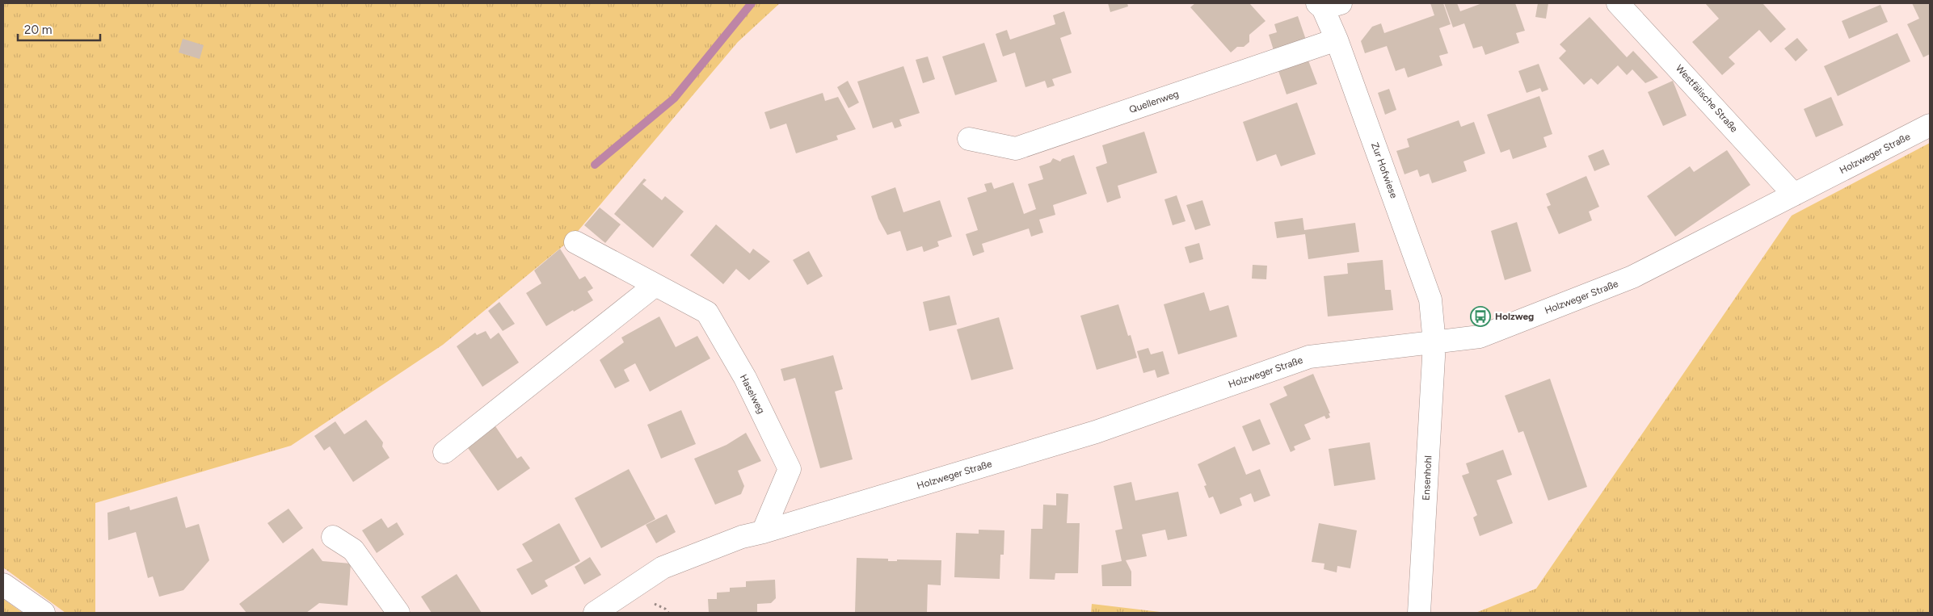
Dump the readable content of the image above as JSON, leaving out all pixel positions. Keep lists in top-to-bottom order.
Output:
{
  "streets": {
    "street": [
      "Westfälische Straße",
      "Quellenweg",
      "Holzweger Straße",
      "Zur Hofwiese",
      "Haselweg",
      "Ensenhohl"
    ]
  },
  "crossings": [
    ["Westfälische Straße", "Holzweger Straße"],
    ["Quellenweg", "Zur Hofwiese"],
    ["Holzweger Straße", "Zur Hofwiese"],
    ["Holzweger Straße", "Haselweg"],
    ["Holzweger Straße", "Ensenhohl"],
    ["Zur Hofwiese", "Ensenhohl"]
  ],
  "places": {
    "bus stop": ["Holzweg"]
  },
  "scale_bar": "20 m"
}
